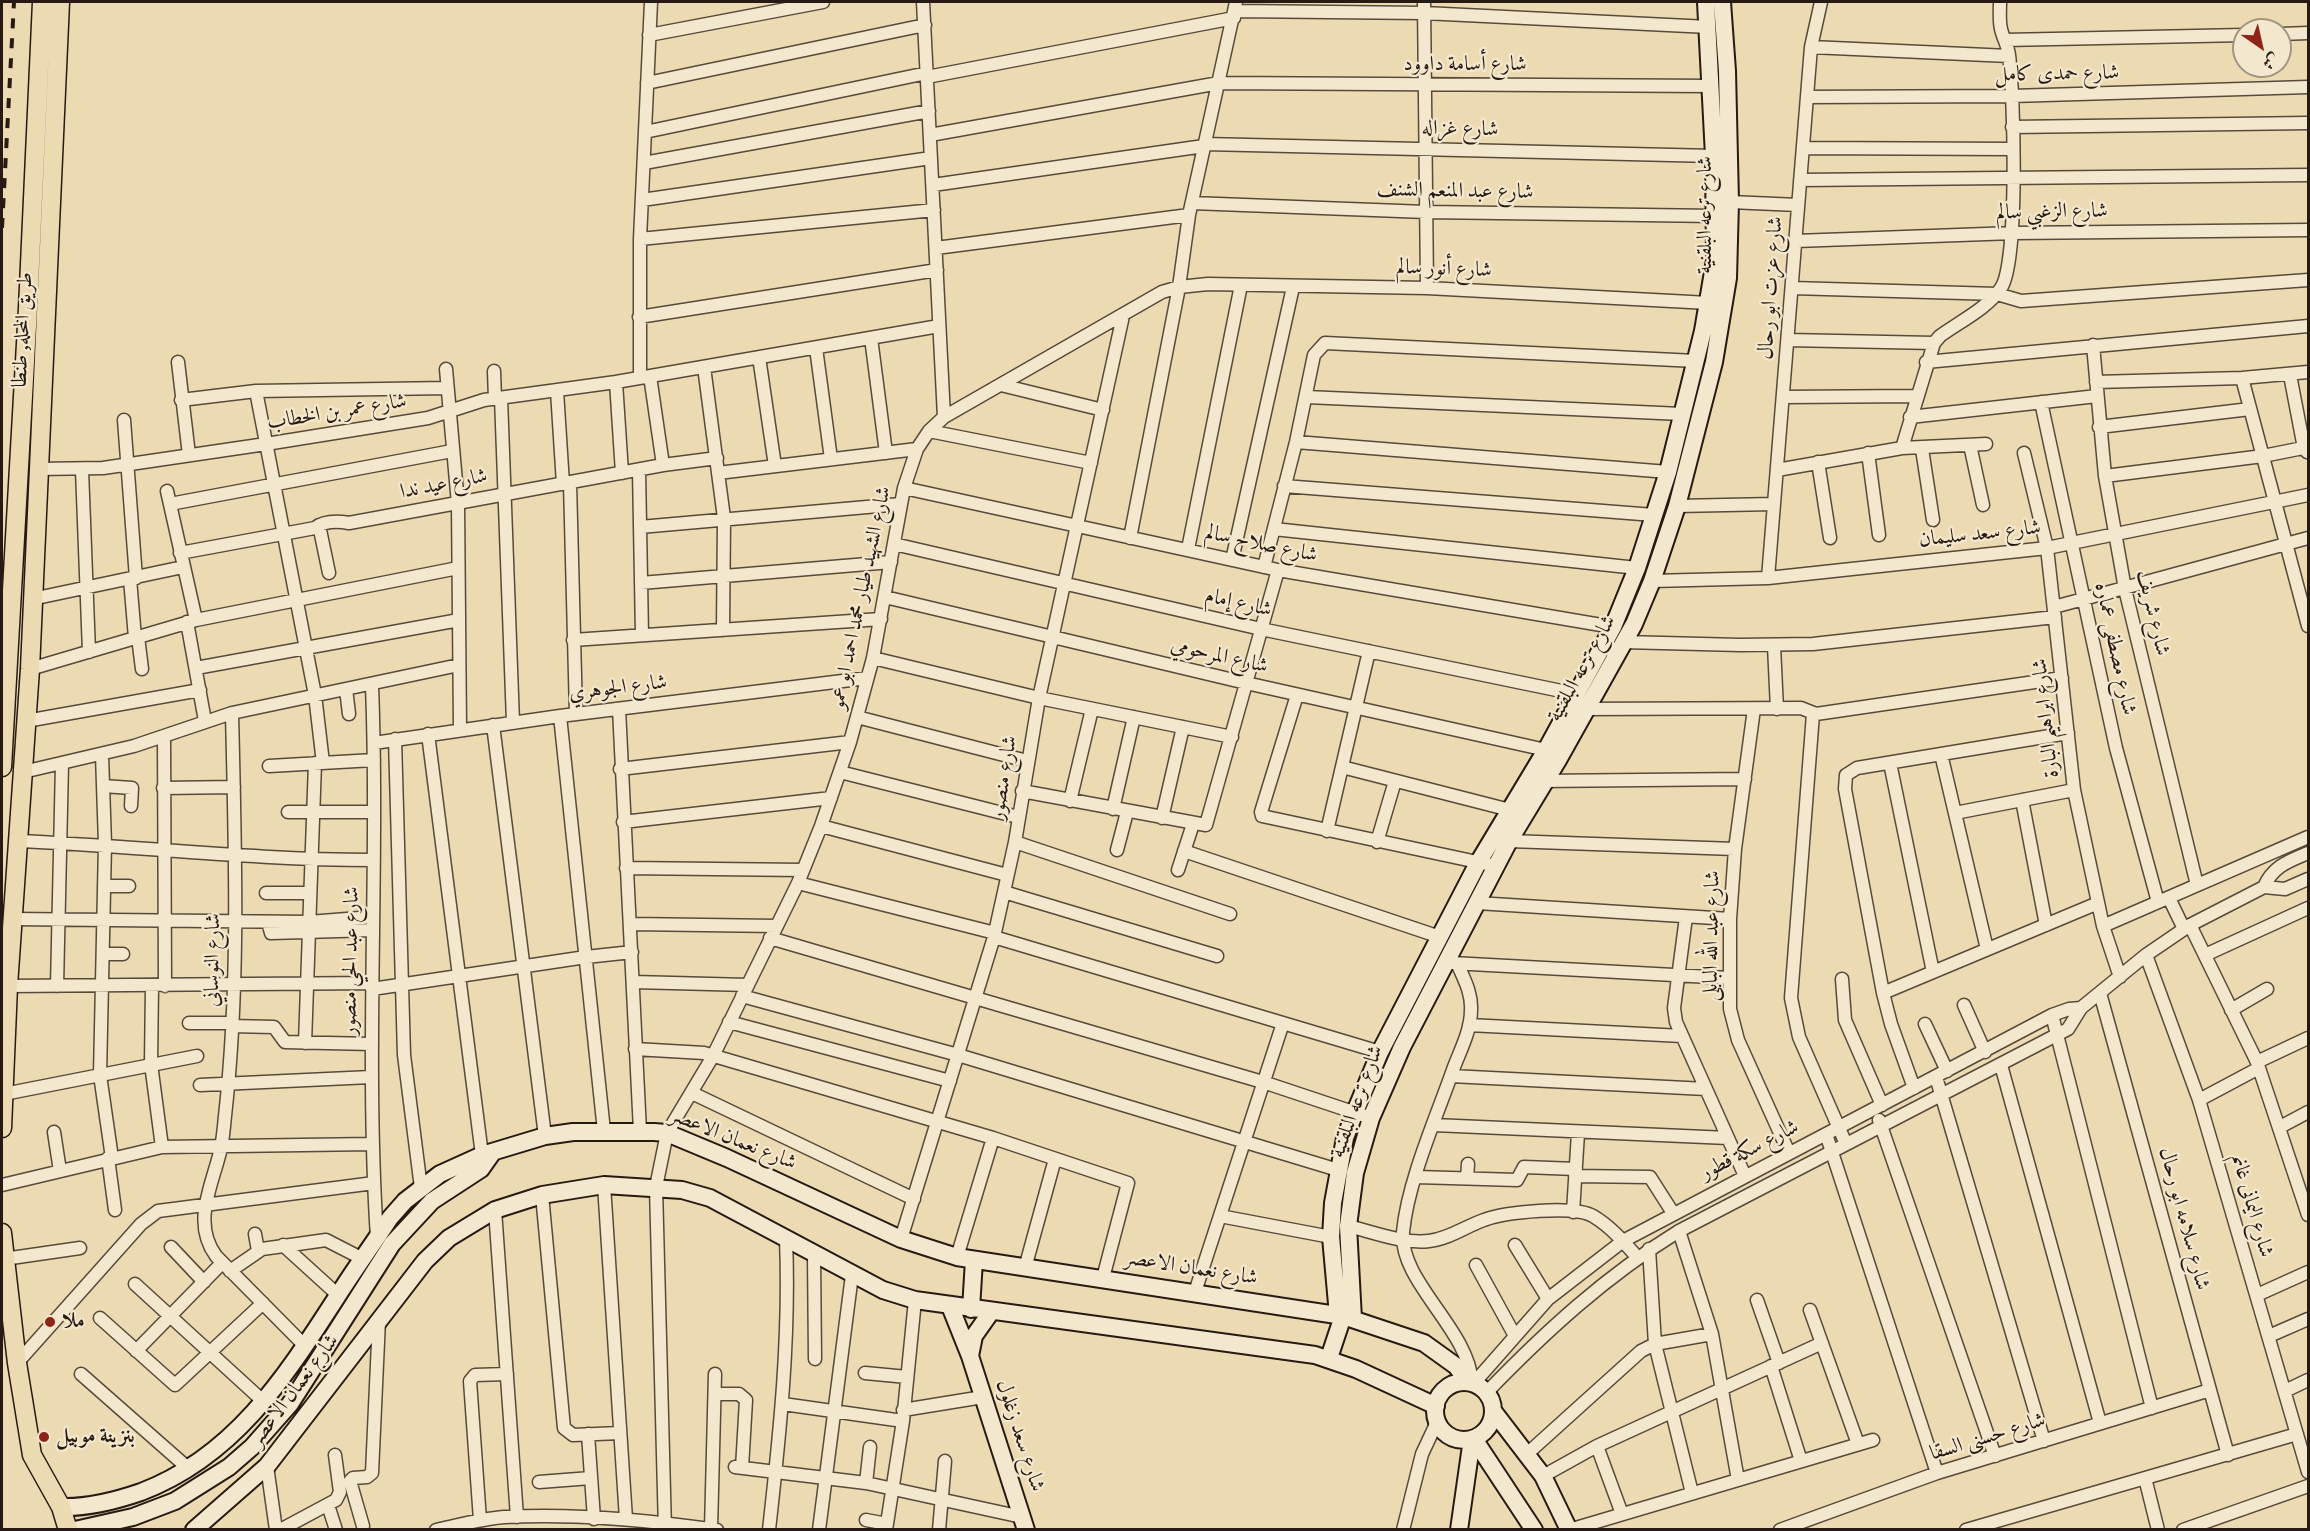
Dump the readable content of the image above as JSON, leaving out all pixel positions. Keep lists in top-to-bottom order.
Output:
{
  "streets": {
    "main road": [
      "شارع ترعه البلقنية",
      "طريق المحله, طنطا",
      "شارع نعمان الاعصر",
      "شارع سعد زغلول"
    ],
    "street": [
      "شارع أسامة داوود",
      "شارع حمدى كامل",
      "شارع غزاله",
      "شارع عبد المنعم الشنف",
      "شارع الزغبي سالم",
      "شارع أنور سالم",
      "شارع عزت ابو رحال",
      "شارع عمر بن الخطاب",
      "شارع عيد ندا",
      "شارع سعد سليمان",
      "شارع صلاح سالم",
      "شارع الشهيد طيار محمد احمد ابو عمو",
      "شارع إمام",
      "شارع شريف",
      "شارع مصطفى عماره",
      "شارع المرحومي",
      "شارع الجوهري",
      "شارع ابراهيم البارة",
      "شارع منصور",
      "شارع عبد الله البابلى",
      "شارع النوساني",
      "شارع عبد الحي منصور",
      "شارع سكة قطور",
      "شارع اليمانى غانم",
      "شارع سلامه ابو رحال",
      "شارع حسنى السقا"
    ]
  },
  "crossings": [
    ["شارع أسامة داوود", "شارع ترعه البلقنية"],
    ["شارع حمدى كامل", "شارع عزت ابو رحال"],
    ["شارع غزاله", "شارع ترعه البلقنية"],
    ["شارع عبد المنعم الشنف", "شارع ترعه البلقنية"],
    ["شارع الزغبي سالم", "شارع عزت ابو رحال"],
    ["شارع ترعه البلقنية", "شارع أنور سالم"],
    ["شارع ترعه البلقنية", "شارع سعد سليمان"],
    ["شارع ترعه البلقنية", "شارع صلاح سالم"],
    ["شارع ترعه البلقنية", "شارع إمام"],
    ["شارع ترعه البلقنية", "شارع المرحومي"],
    ["شارع ترعه البلقنية", "شارع نعمان الاعصر"],
    ["شارع أنور سالم", "شارع الشهيد طيار محمد احمد ابو عمو"],
    ["شارع عزت ابو رحال", "شارع سعد سليمان"],
    ["طريق المحله, طنطا", "شارع عمر بن الخطاب"],
    ["شارع سعد سليمان", "شارع شريف"],
    ["شارع سعد سليمان", "شارع مصطفى عماره"],
    ["شارع سعد سليمان", "شارع ابراهيم البارة"],
    ["شارع صلاح سالم", "شارع الشهيد طيار محمد احمد ابو عمو"],
    ["شارع صلاح سالم", "شارع منصور"],
    ["شارع الشهيد طيار محمد احمد ابو عمو", "شارع إمام"],
    ["شارع الشهيد طيار محمد احمد ابو عمو", "شارع المرحومي"],
    ["شارع الشهيد طيار محمد احمد ابو عمو", "شارع الجوهري"],
    ["شارع الشهيد طيار محمد احمد ابو عمو", "شارع منصور"],
    ["شارع الشهيد طيار محمد احمد ابو عمو", "شارع نعمان الاعصر"],
    ["شارع إمام", "شارع منصور"],
    ["شارع مصطفى عماره", "شارع سكة قطور"],
    ["شارع المرحومي", "شارع منصور"],
    ["شارع الجوهري", "شارع عبد الحي منصور"],
    ["شارع ابراهيم البارة", "شارع سكة قطور"],
    ["شارع منصور", "شارع نعمان الاعصر"],
    ["شارع عبد الله البابلى", "شارع سكة قطور"],
    ["شارع النوساني", "شارع نعمان الاعصر"],
    ["شارع عبد الحي منصور", "شارع نعمان الاعصر"],
    ["شارع نعمان الاعصر", "شارع سكة قطور"],
    ["شارع نعمان الاعصر", "شارع سعد زغلول"],
    ["شارع سكة قطور", "شارع اليمانى غانم"],
    ["شارع سكة قطور", "شارع سلامه ابو رحال"],
    ["شارع سلامه ابو رحال", "شارع حسنى السقا"]
  ],
  "places": ["ملا", "بنزينة موبيل"],
  "north": "bottom right"
}
